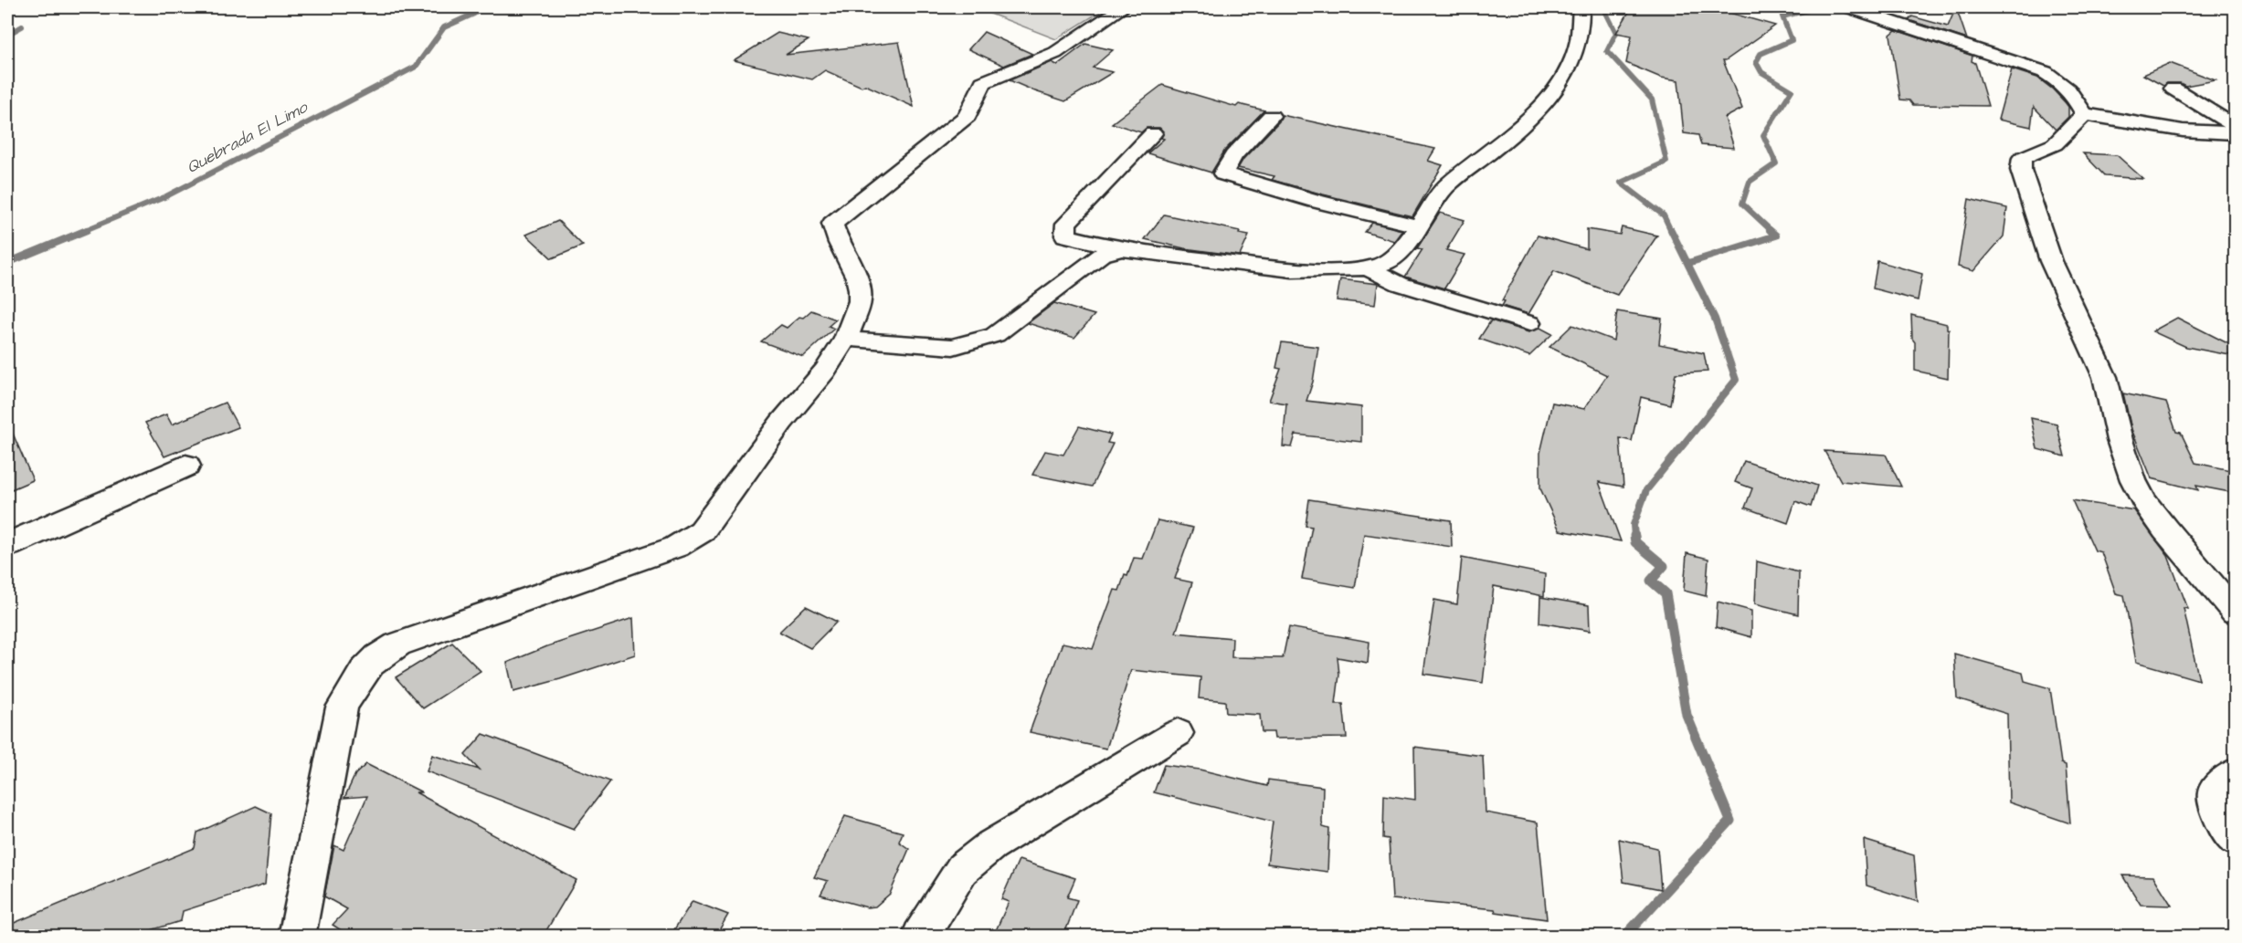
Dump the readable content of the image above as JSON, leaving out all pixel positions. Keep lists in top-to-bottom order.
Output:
{
  "water": ["Quebrada El Limo"]
}
